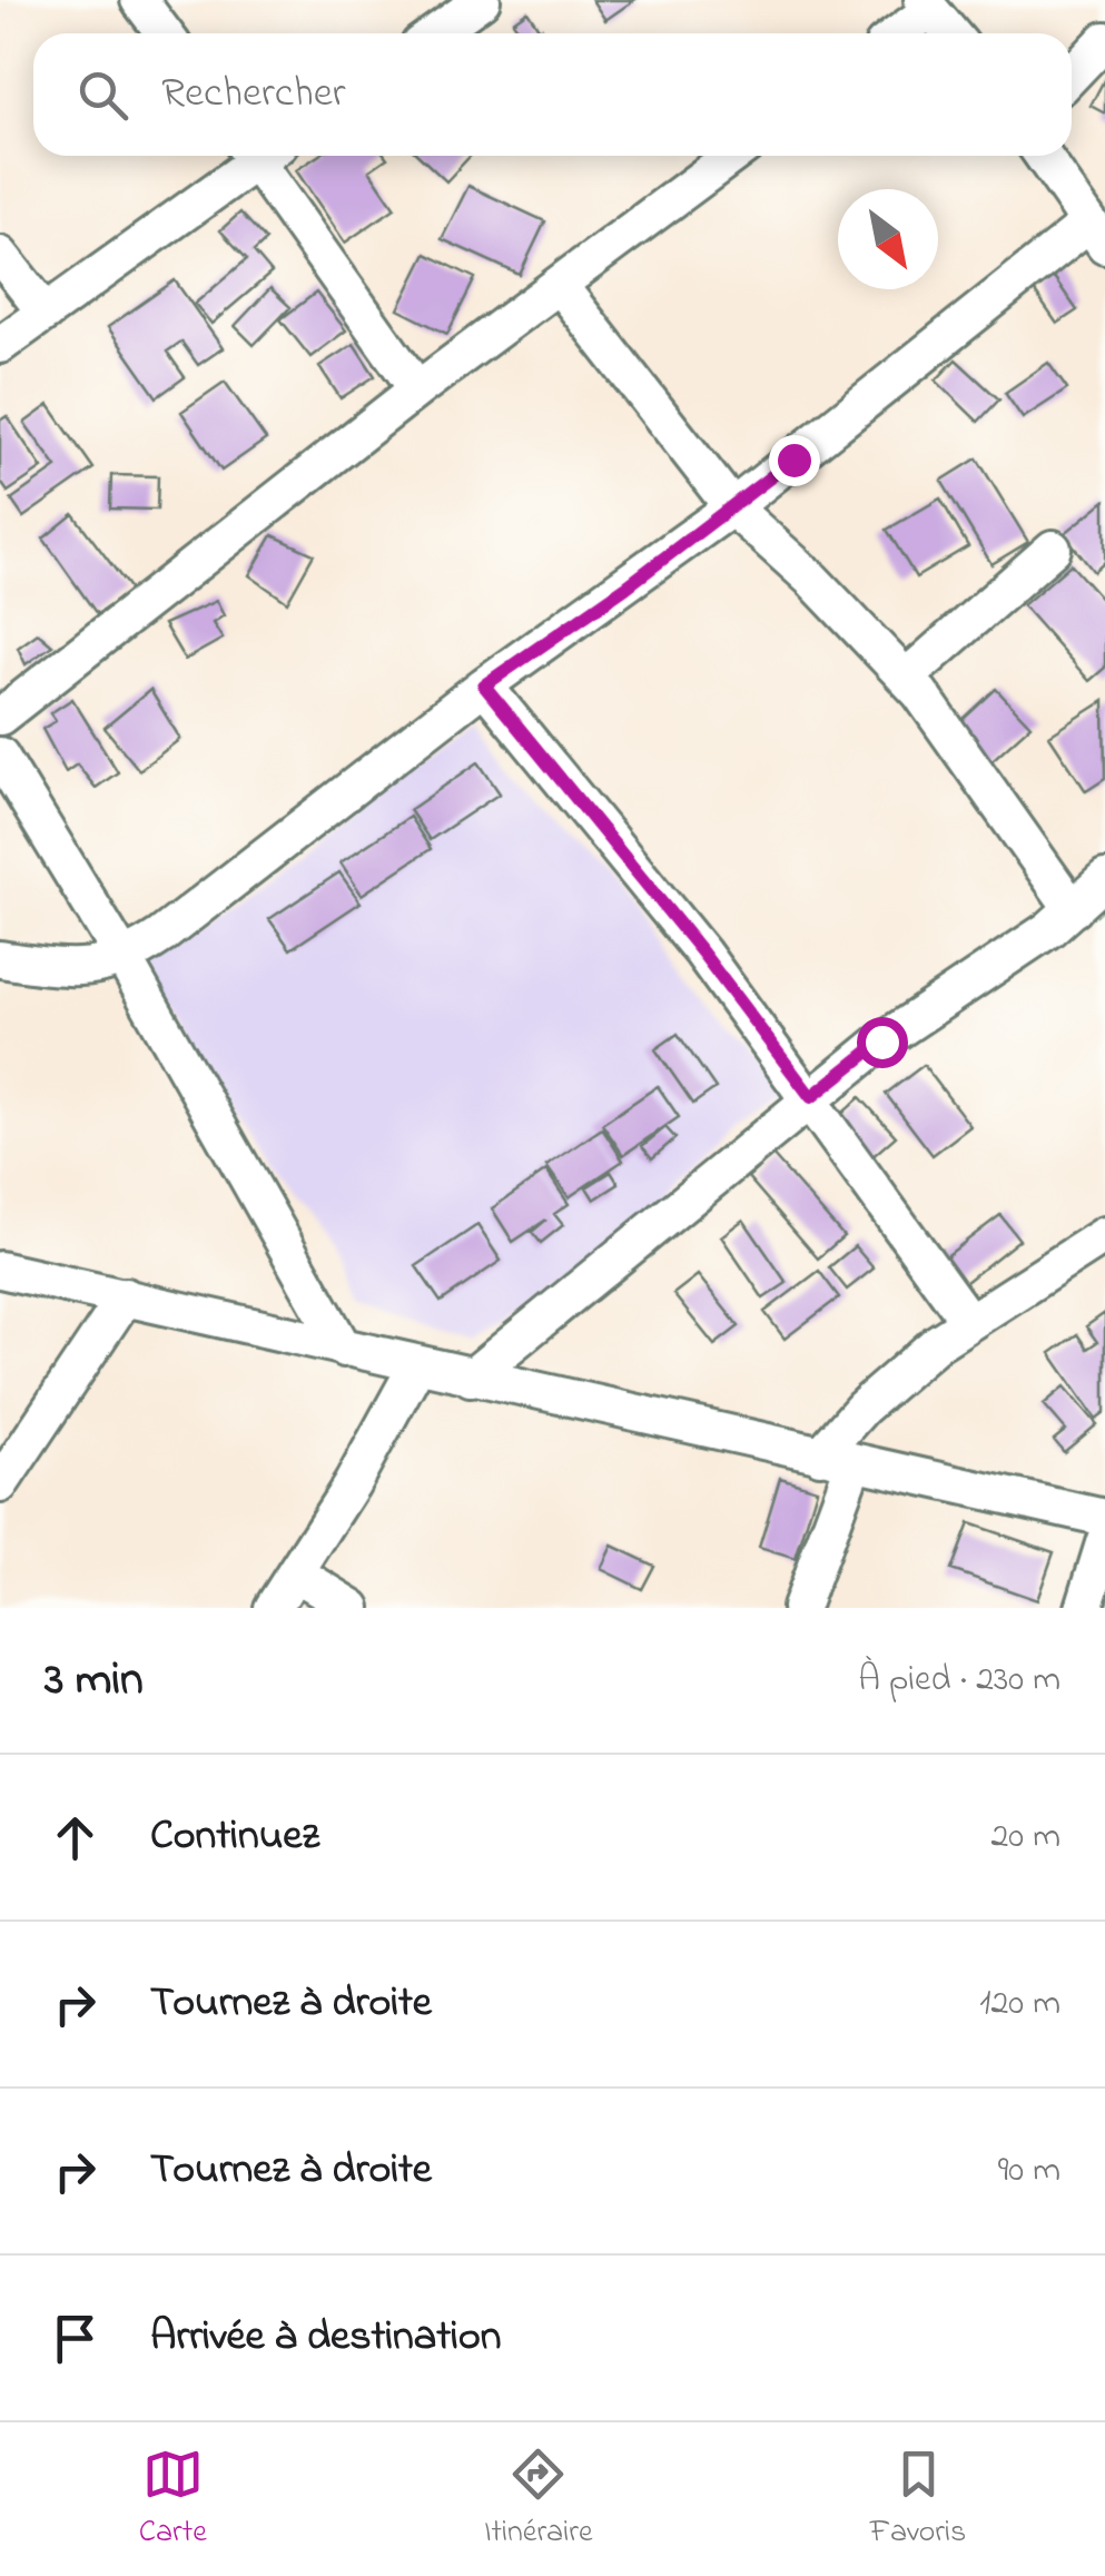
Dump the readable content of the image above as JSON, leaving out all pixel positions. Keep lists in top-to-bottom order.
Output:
{
  "north": "bottom right",
  "page": {
    "search": "Rechercher",
    "heading": ["3 min", "À pied · 230 m"],
    "list": [
      ["Continuez", "20 m"],
      ["Tournez à droite", "120 m"],
      ["Tournez à droite", "90 m"],
      "Arrivée à destination"
    ],
    "nav": ["Carte", "Itinéraire", "Favoris"]
  }
}
